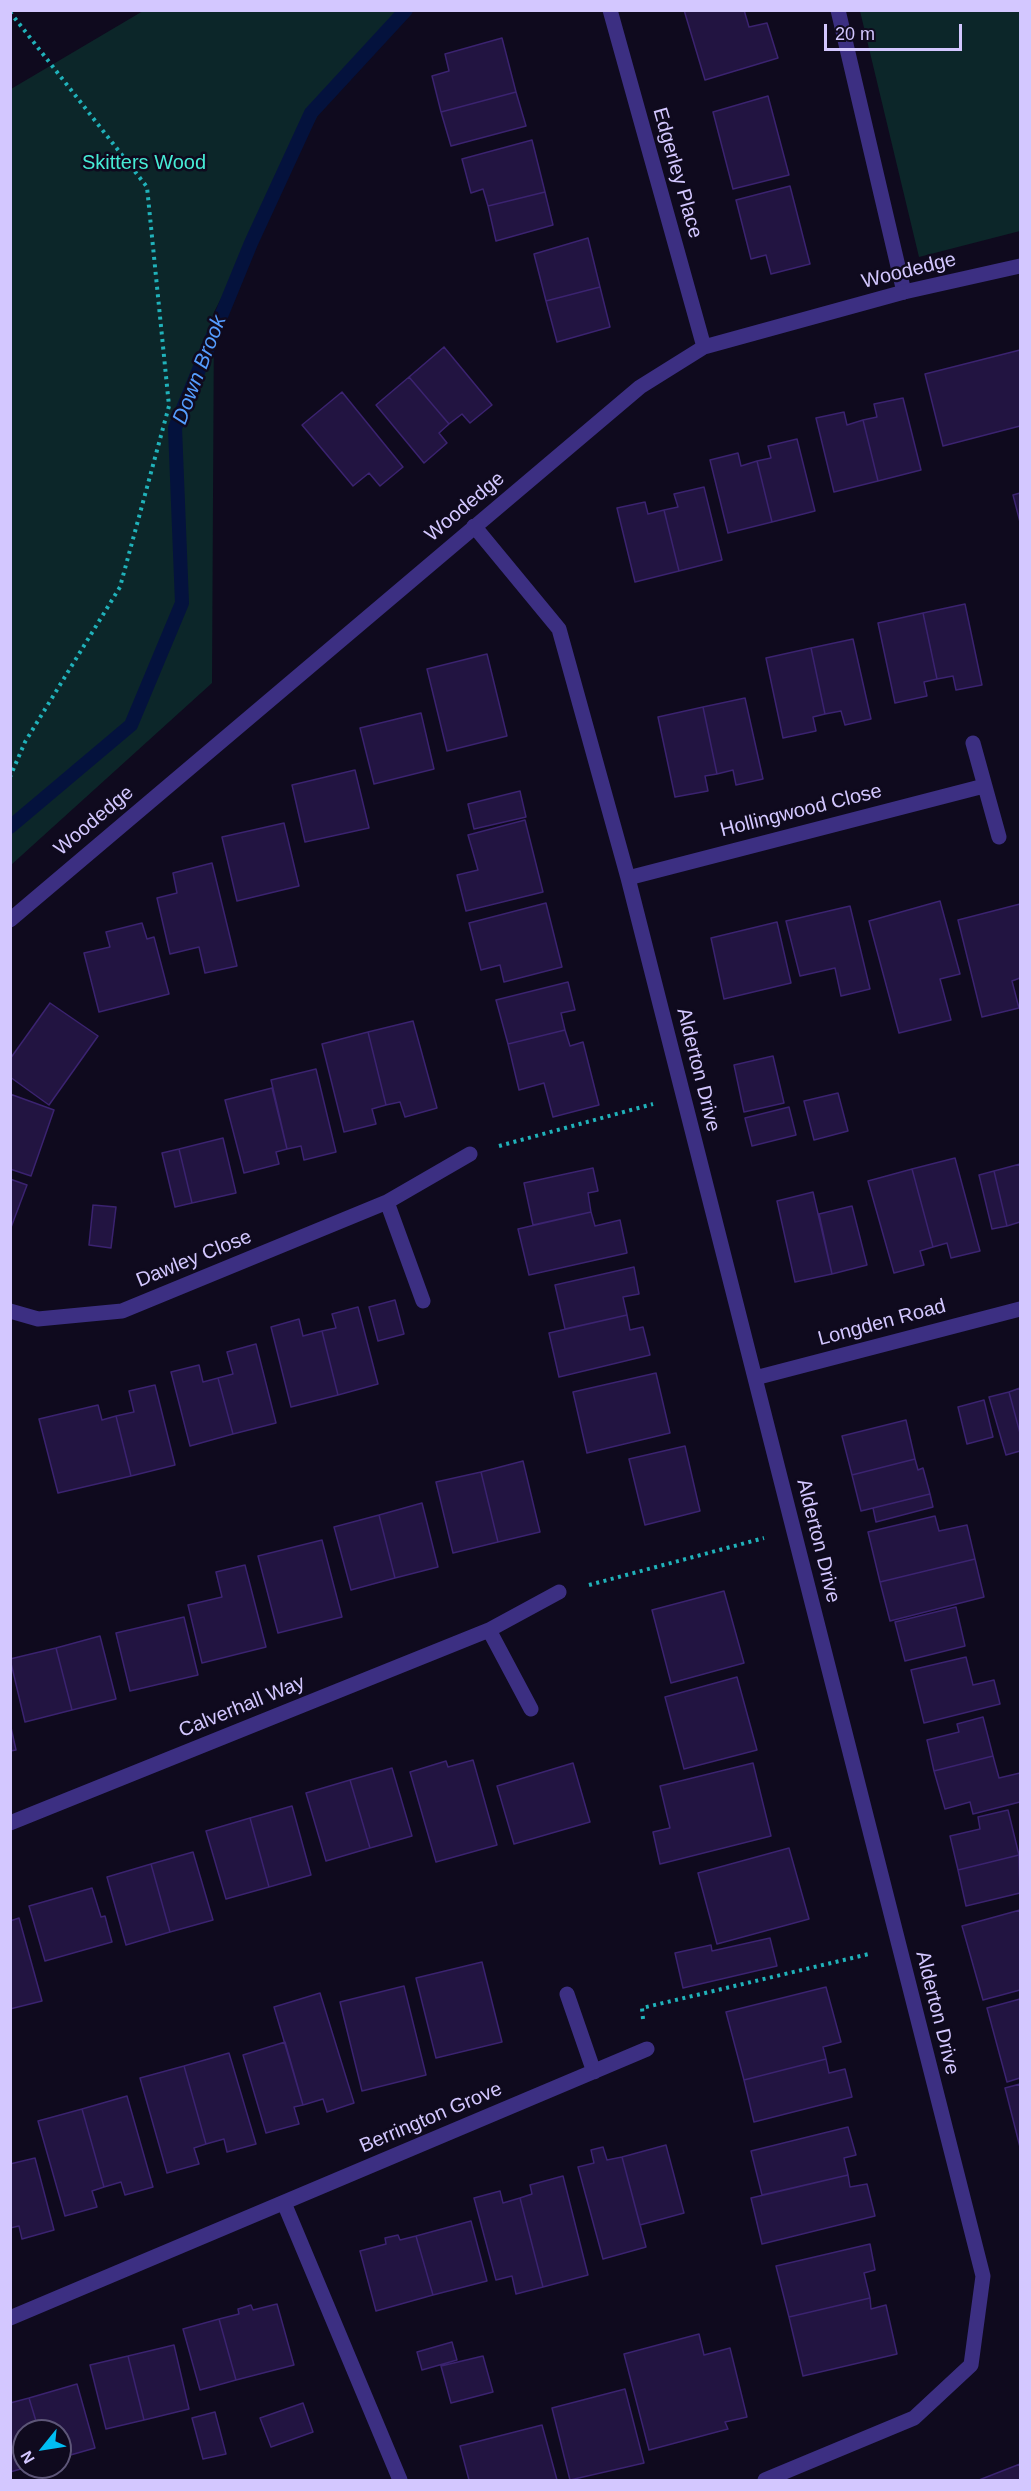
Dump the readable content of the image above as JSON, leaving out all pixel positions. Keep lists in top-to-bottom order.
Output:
{
  "streets": {
    "street": [
      "Edgerley Place",
      "Woodedge",
      "Hollingwood Close",
      "Alderton Drive",
      "Dawley Close",
      "Longden Road",
      "Calverhall Way",
      "Berrington Grove"
    ]
  },
  "crossings": [
    ["Edgerley Place", "Woodedge"],
    ["Woodedge", "Alderton Drive"],
    ["Hollingwood Close", "Alderton Drive"],
    ["Alderton Drive", "Longden Road"]
  ],
  "water": ["Down Brook"],
  "parks": ["Skitters Wood"],
  "scale_bar": "20 m",
  "north": "bottom left"
}
